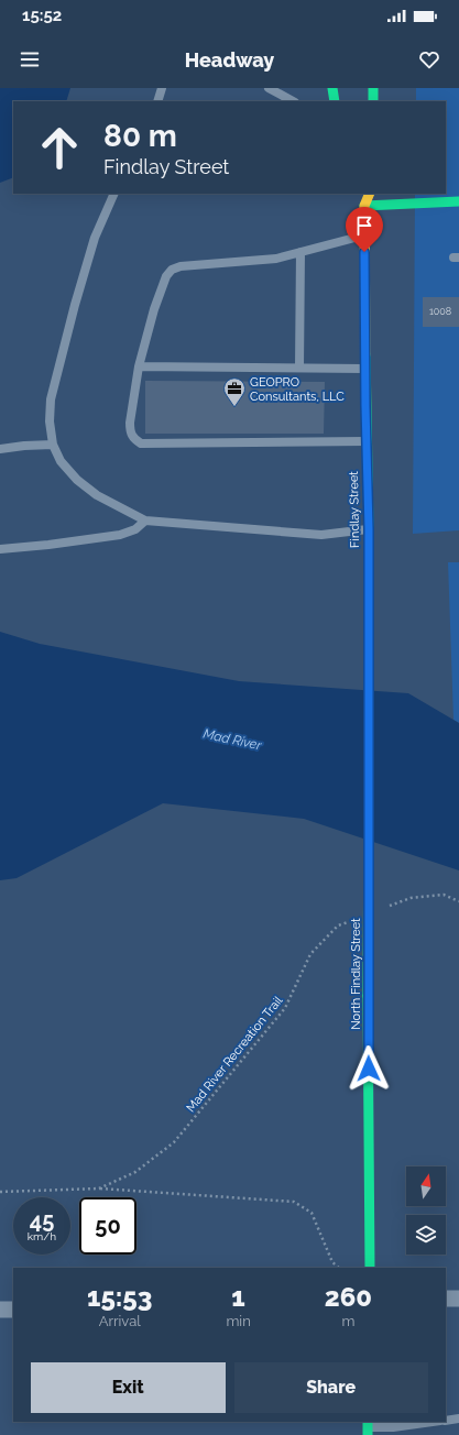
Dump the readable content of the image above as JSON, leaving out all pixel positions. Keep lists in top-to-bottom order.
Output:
{
  "streets": {
    "main road": ["Findlay Street", "North Findlay Street"],
    "path": ["Mad River Recreation Trail"]
  },
  "crossings": [
    ["Findlay Street", "North Findlay Street"]
  ],
  "water": ["Mad River"],
  "places": {
    "office": ["GEOPRO Consultants, LLC"]
  },
  "house_numbers": ["1008"],
  "north": "top",
  "page": {
    "status": "15:52",
    "header": "Headway",
    "turn": ["80 m", "Findlay Street"],
    "speed": "45 km/h",
    "limit": "50",
    "eta": [
      "15:53",
      "Arrival",
      "1",
      "min",
      "260",
      "m"
    ],
    "buttons": ["Exit", "Share"]
  }
}
